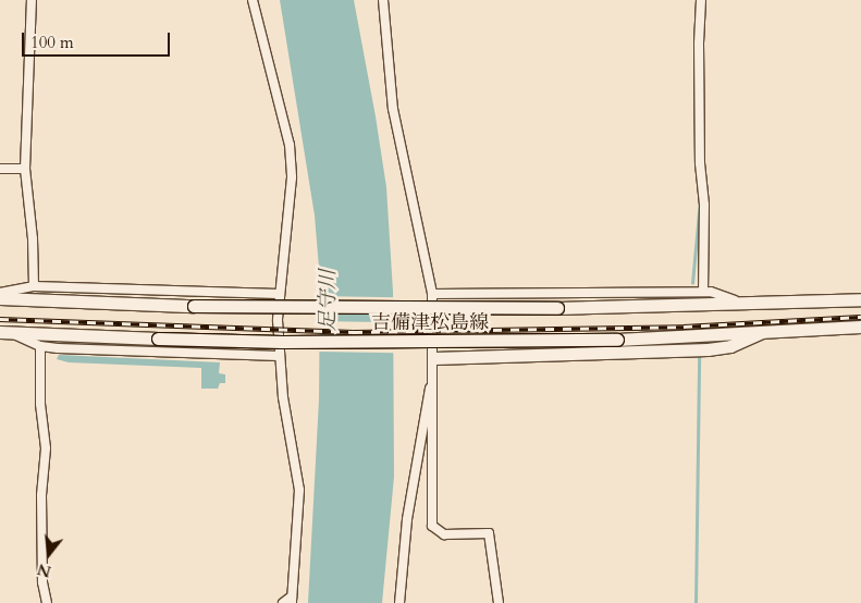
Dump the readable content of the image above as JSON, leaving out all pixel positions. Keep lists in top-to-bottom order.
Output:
{
  "streets": {
    "main road": ["吉備津松島線"]
  },
  "water": ["足守川"],
  "scale_bar": "100 m",
  "north": "bottom"
}
